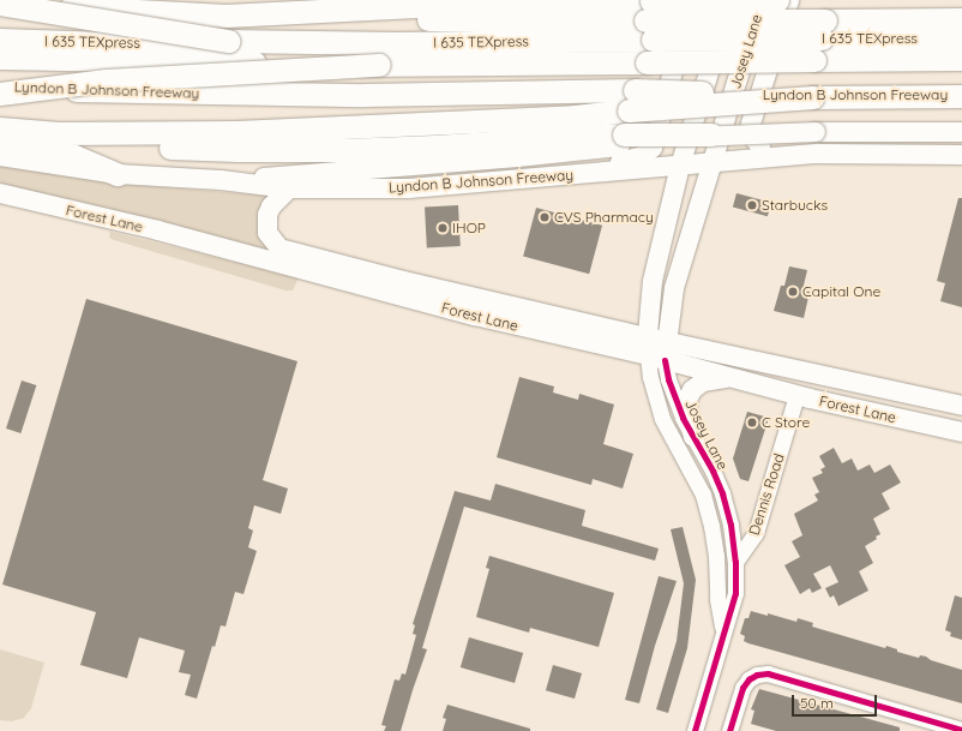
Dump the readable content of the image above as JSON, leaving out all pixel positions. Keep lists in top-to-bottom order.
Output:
{
  "streets": {
    "highway": ["I 635 TEXpress", "Lyndon B Johnson Freeway"],
    "main road": ["Josey Lane", "Forest Lane"],
    "street": ["Dennis Road"]
  },
  "crossings": [
    ["Josey Lane", "Lyndon B Johnson Freeway"],
    ["Josey Lane", "Forest Lane"],
    ["Josey Lane", "Dennis Road"],
    ["Forest Lane", "Dennis Road"]
  ],
  "places": [
    "Starbucks",
    "CVS Pharmacy",
    "IHOP",
    "Capital One",
    "C Store"
  ],
  "scale_bar": "50 m"
}
